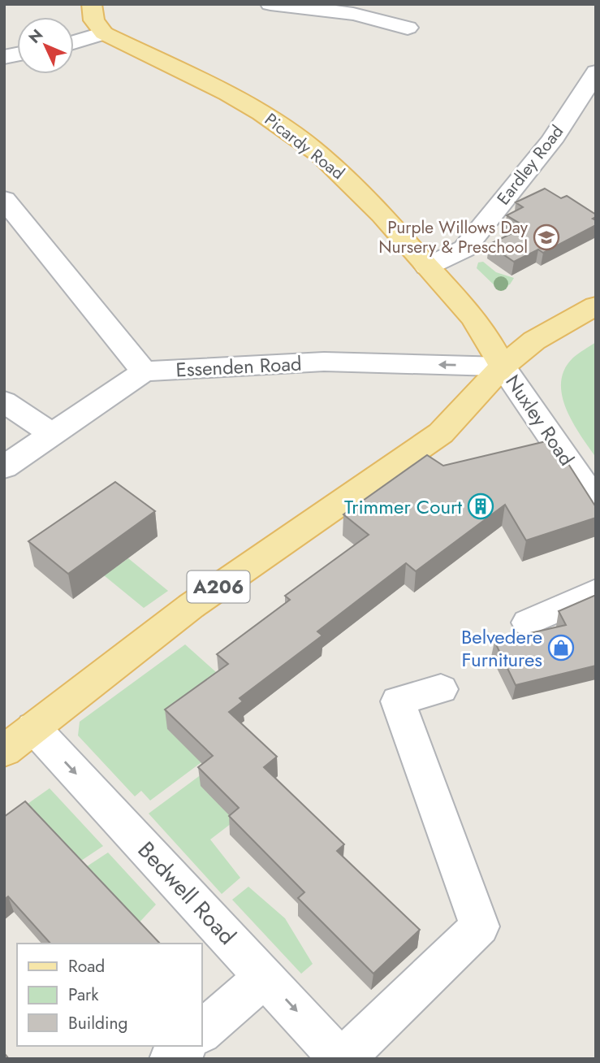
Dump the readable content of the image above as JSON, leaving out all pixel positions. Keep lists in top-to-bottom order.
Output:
{
  "streets": {
    "main road": ["Picardy Road", "A206"],
    "street": [
      "Eardley Road",
      "Essenden Road",
      "Nuxley Road",
      "Bedwell Road"
    ]
  },
  "crossings": [
    ["Picardy Road", "Eardley Road"],
    ["Picardy Road", "Essenden Road"],
    ["Picardy Road", "Nuxley Road"],
    ["Picardy Road", "A206"],
    ["Essenden Road", "Nuxley Road"],
    ["Essenden Road", "A206"],
    ["Nuxley Road", "A206"],
    ["A206", "Bedwell Road"]
  ],
  "one_way": ["Essenden Road", "Bedwell Road"],
  "places": {
    "school or university": ["Purple Willows Day Nursery & Preschool"],
    "building": ["Trimmer Court"],
    "shop": ["Belvedere Furnitures"]
  },
  "legend": ["Road", "Park", "Building"],
  "north": "top left"
}
